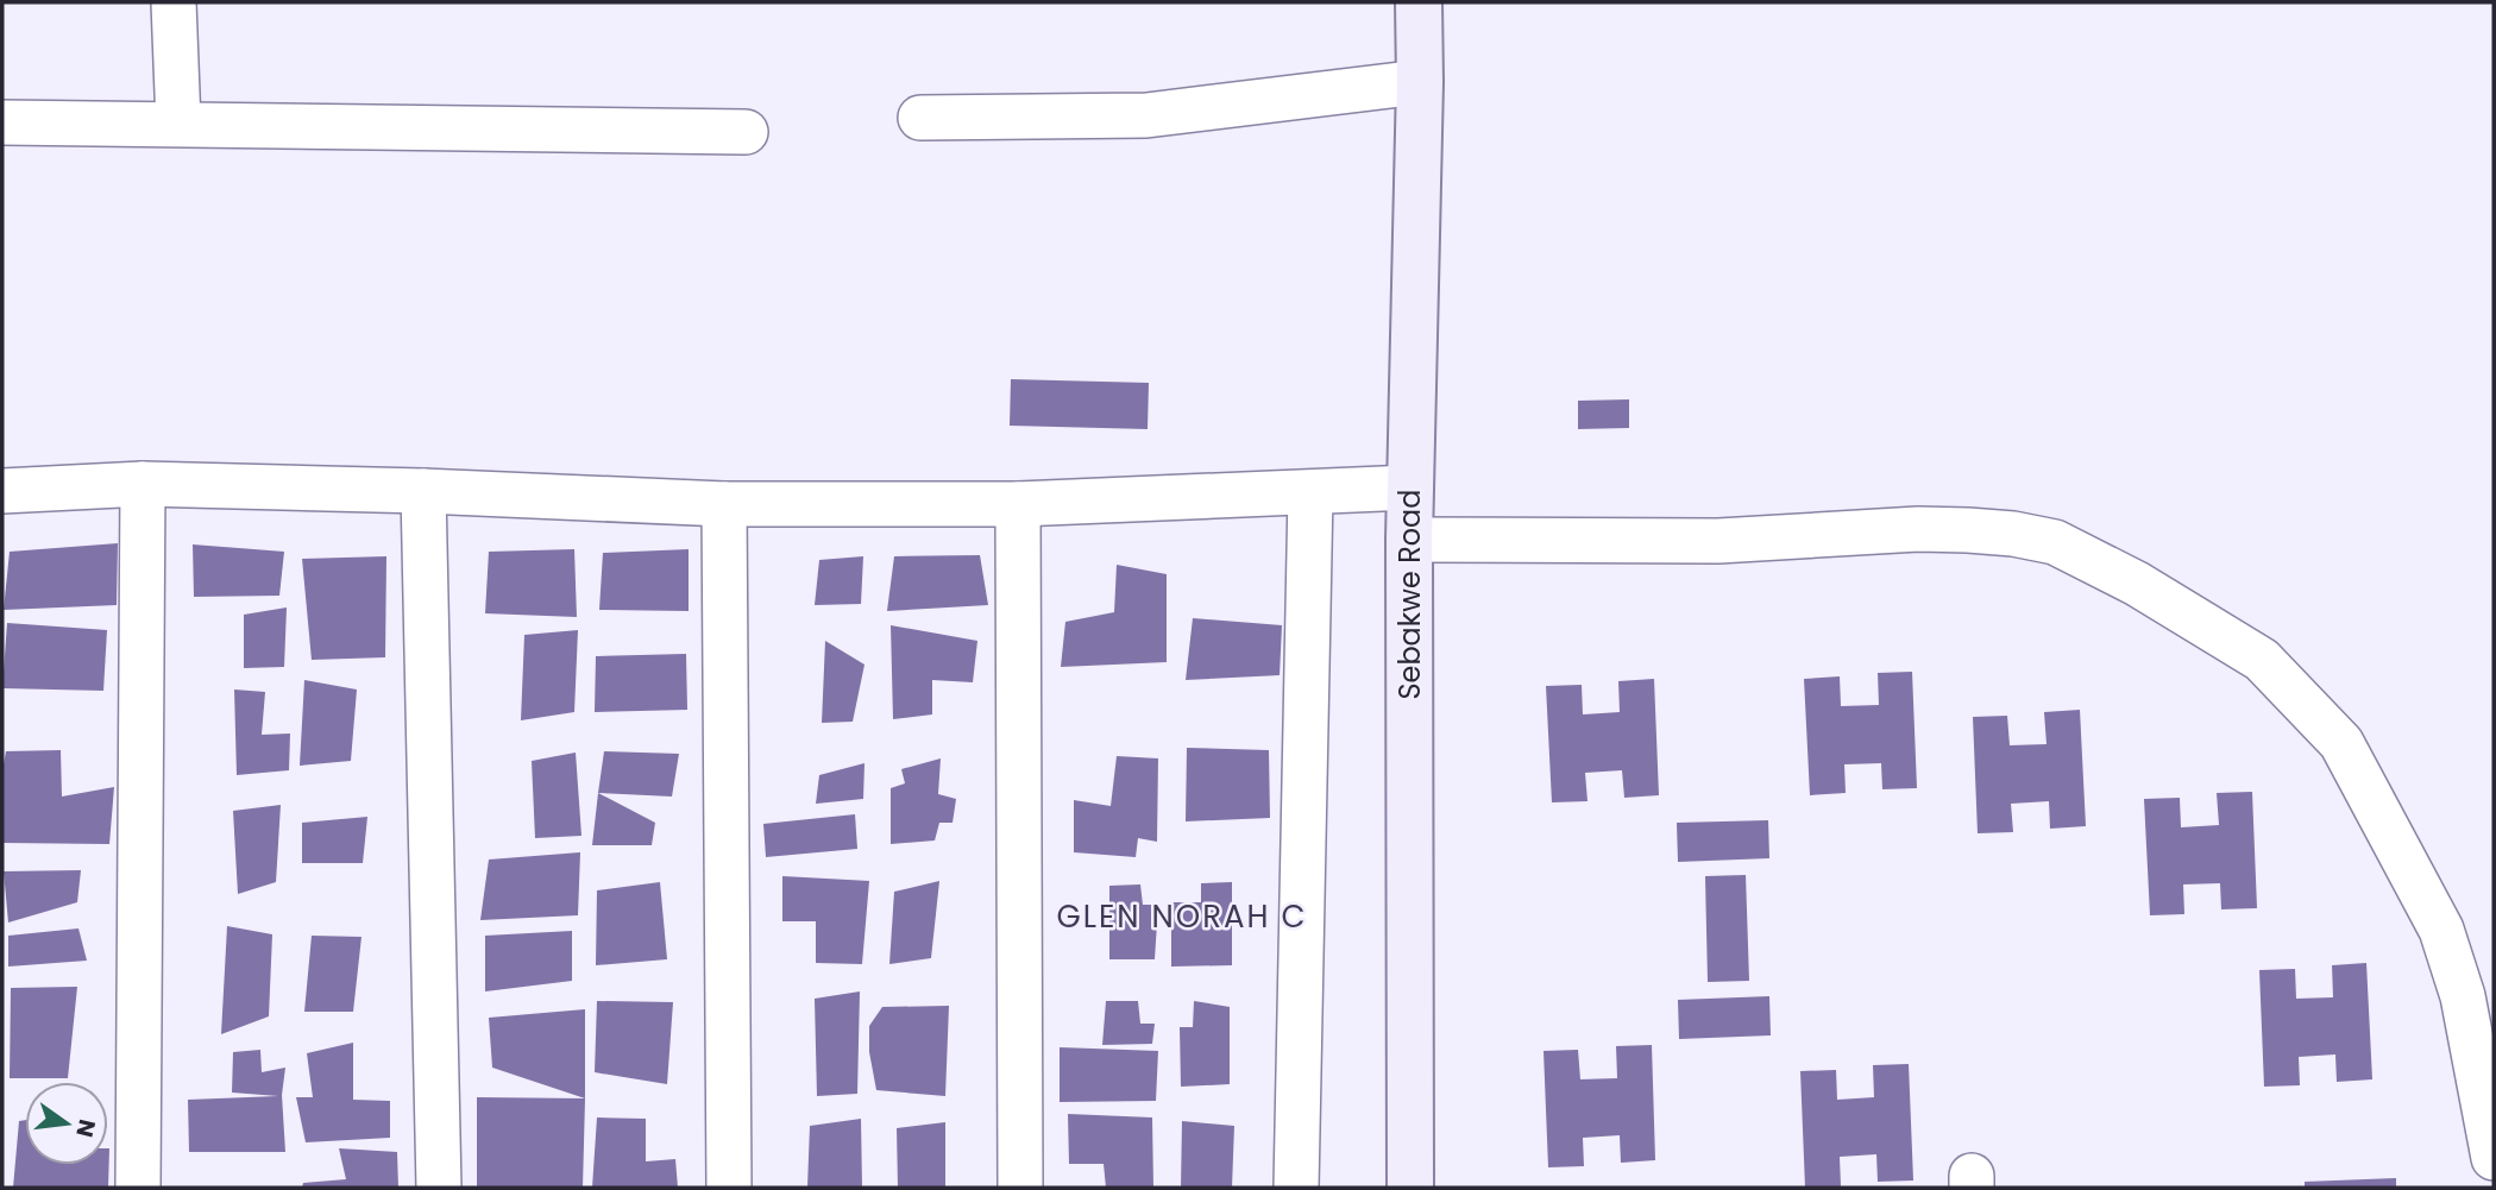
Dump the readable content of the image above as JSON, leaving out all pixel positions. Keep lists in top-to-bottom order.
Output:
{
  "streets": {
    "street": ["Sebakwe Road"]
  },
  "districts": ["GLEN NORAH C"],
  "north": "right"
}
